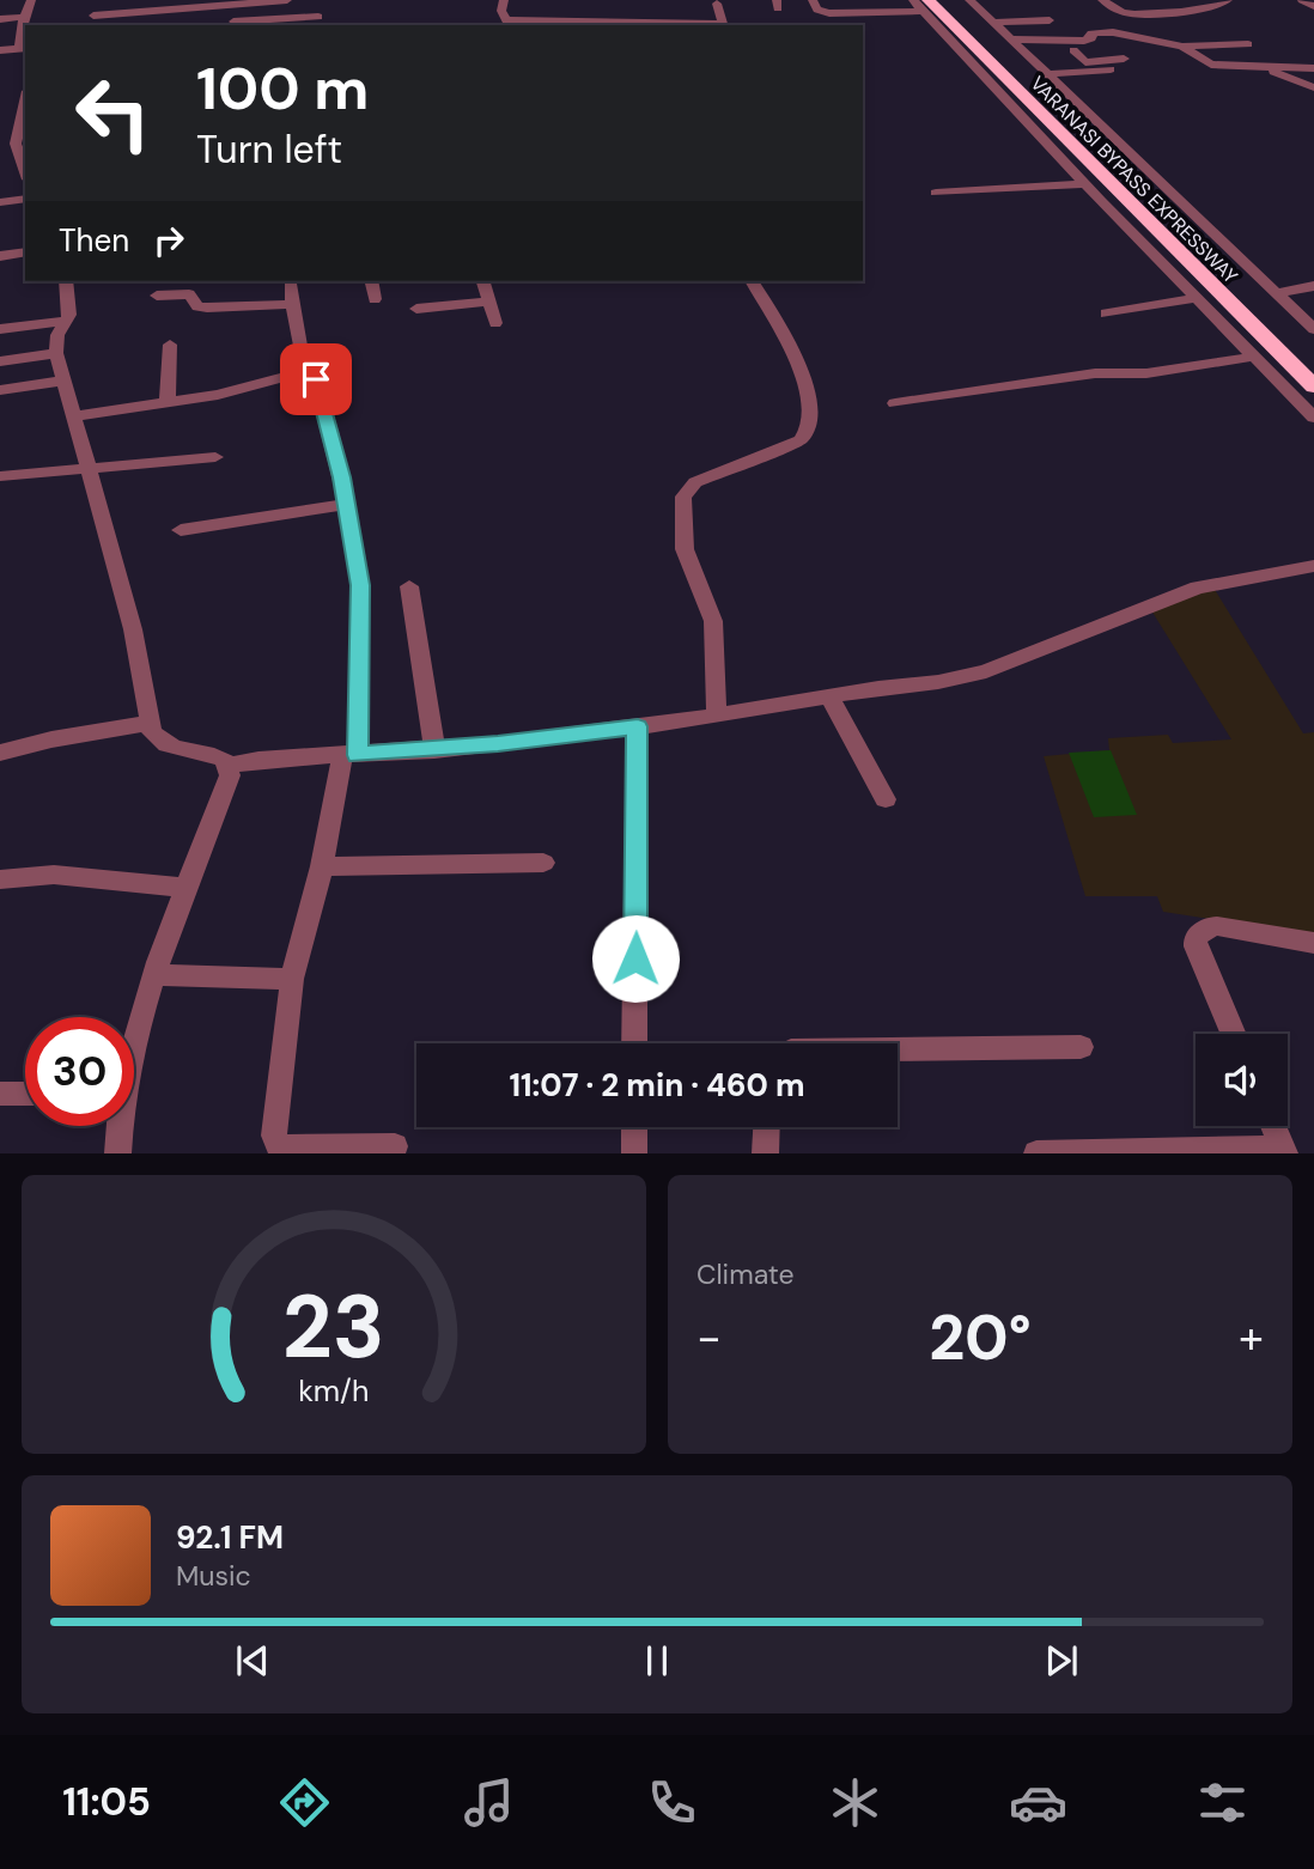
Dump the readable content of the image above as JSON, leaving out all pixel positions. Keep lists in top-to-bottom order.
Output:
{
  "streets": {
    "highway": ["VARANASI BYPASS EXPRESSWAY"]
  },
  "page": {
    "turn": ["100 m", "Turn left"],
    "then": "Then",
    "limit": "30",
    "trip": "11:07 · 2 min · 460 m",
    "tile": "Climate",
    "heat": ["−", "20°", "+"],
    "song": ["92.1 FM", "Music"],
    "tabs": "11:05",
    "gauge": ["23", "km/h"]
  }
}
